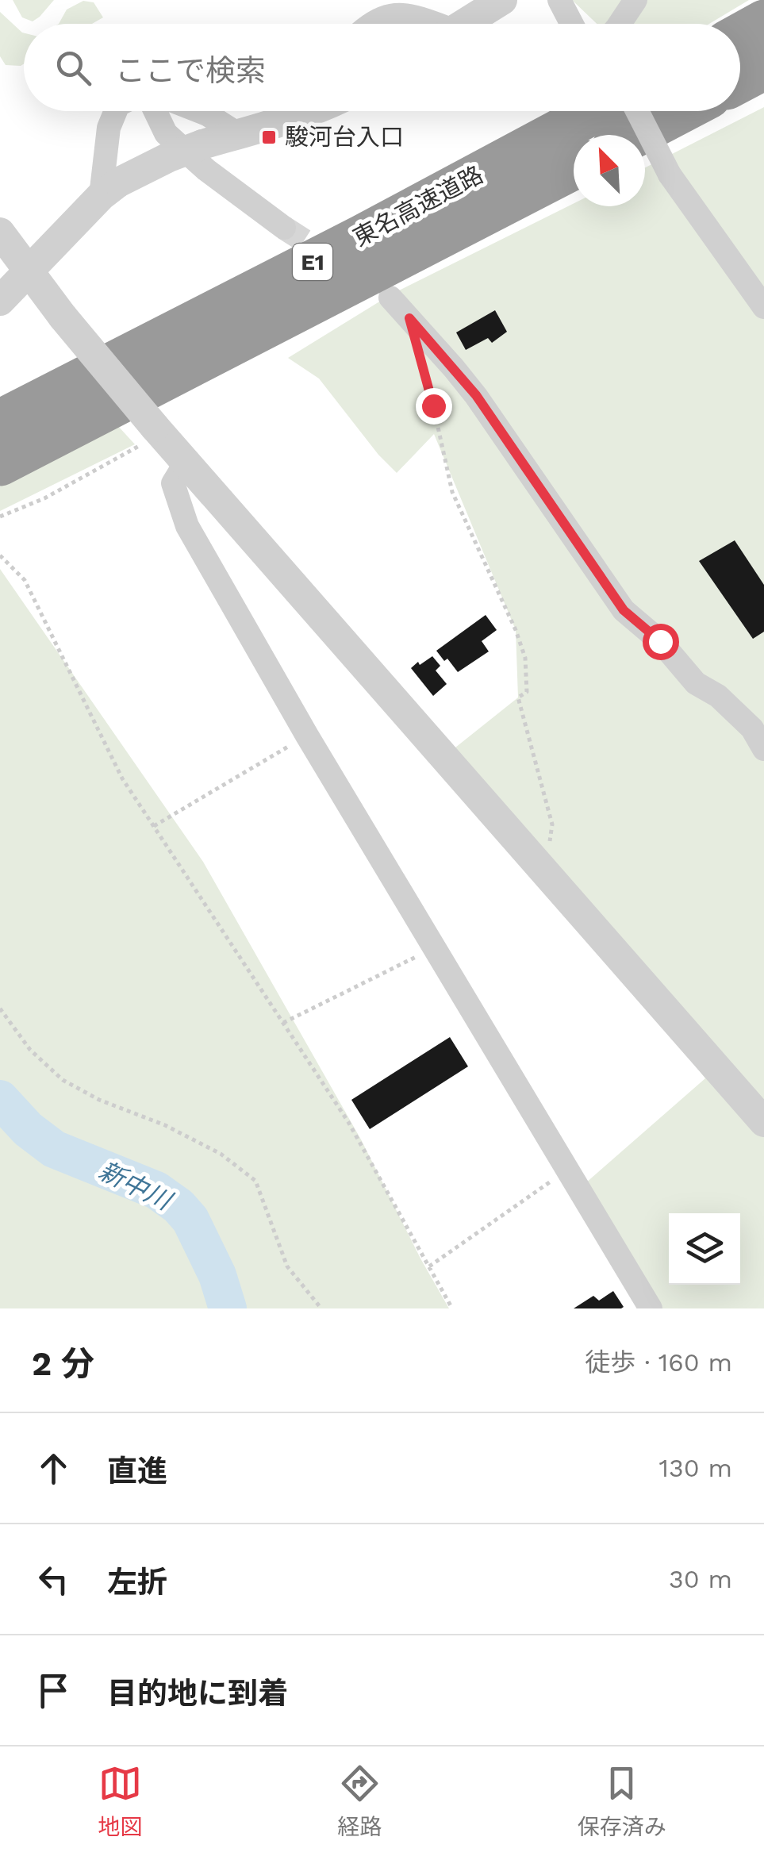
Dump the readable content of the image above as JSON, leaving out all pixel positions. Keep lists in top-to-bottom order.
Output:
{
  "streets": {
    "highway": ["東名高速道路", "E1"]
  },
  "water": ["新中川"],
  "places": {
    "transit": ["駿河台入口"]
  },
  "north": "top left",
  "page": {
    "search": "ここで検索",
    "heading": ["2 分", "徒歩 · 160 m"],
    "list": [
      ["直進", "130 m"],
      ["左折", "30 m"],
      "目的地に到着"
    ],
    "nav": ["地図", "経路", "保存済み"]
  }
}
